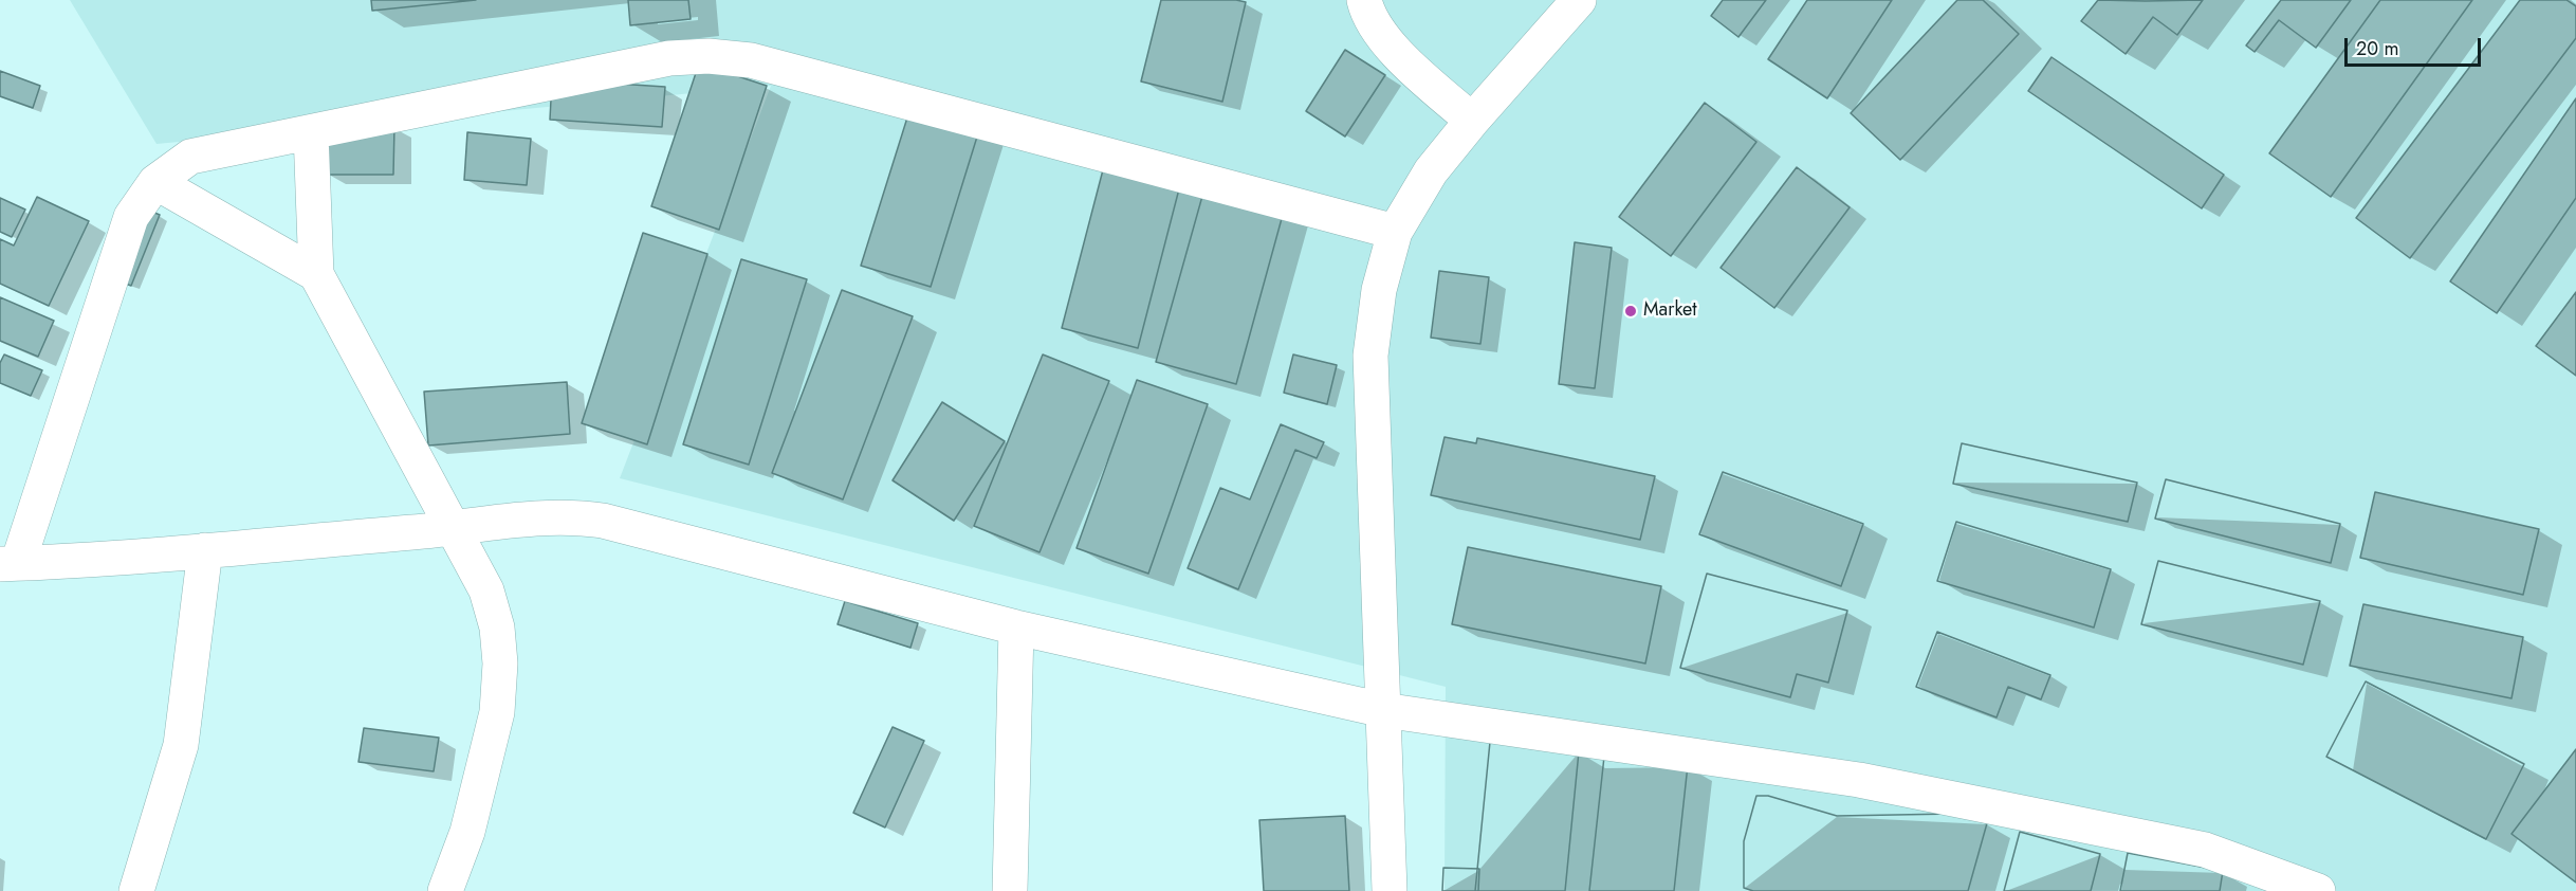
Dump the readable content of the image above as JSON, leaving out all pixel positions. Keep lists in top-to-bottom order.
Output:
{
  "places": ["Market"],
  "scale_bar": "20 m"
}
